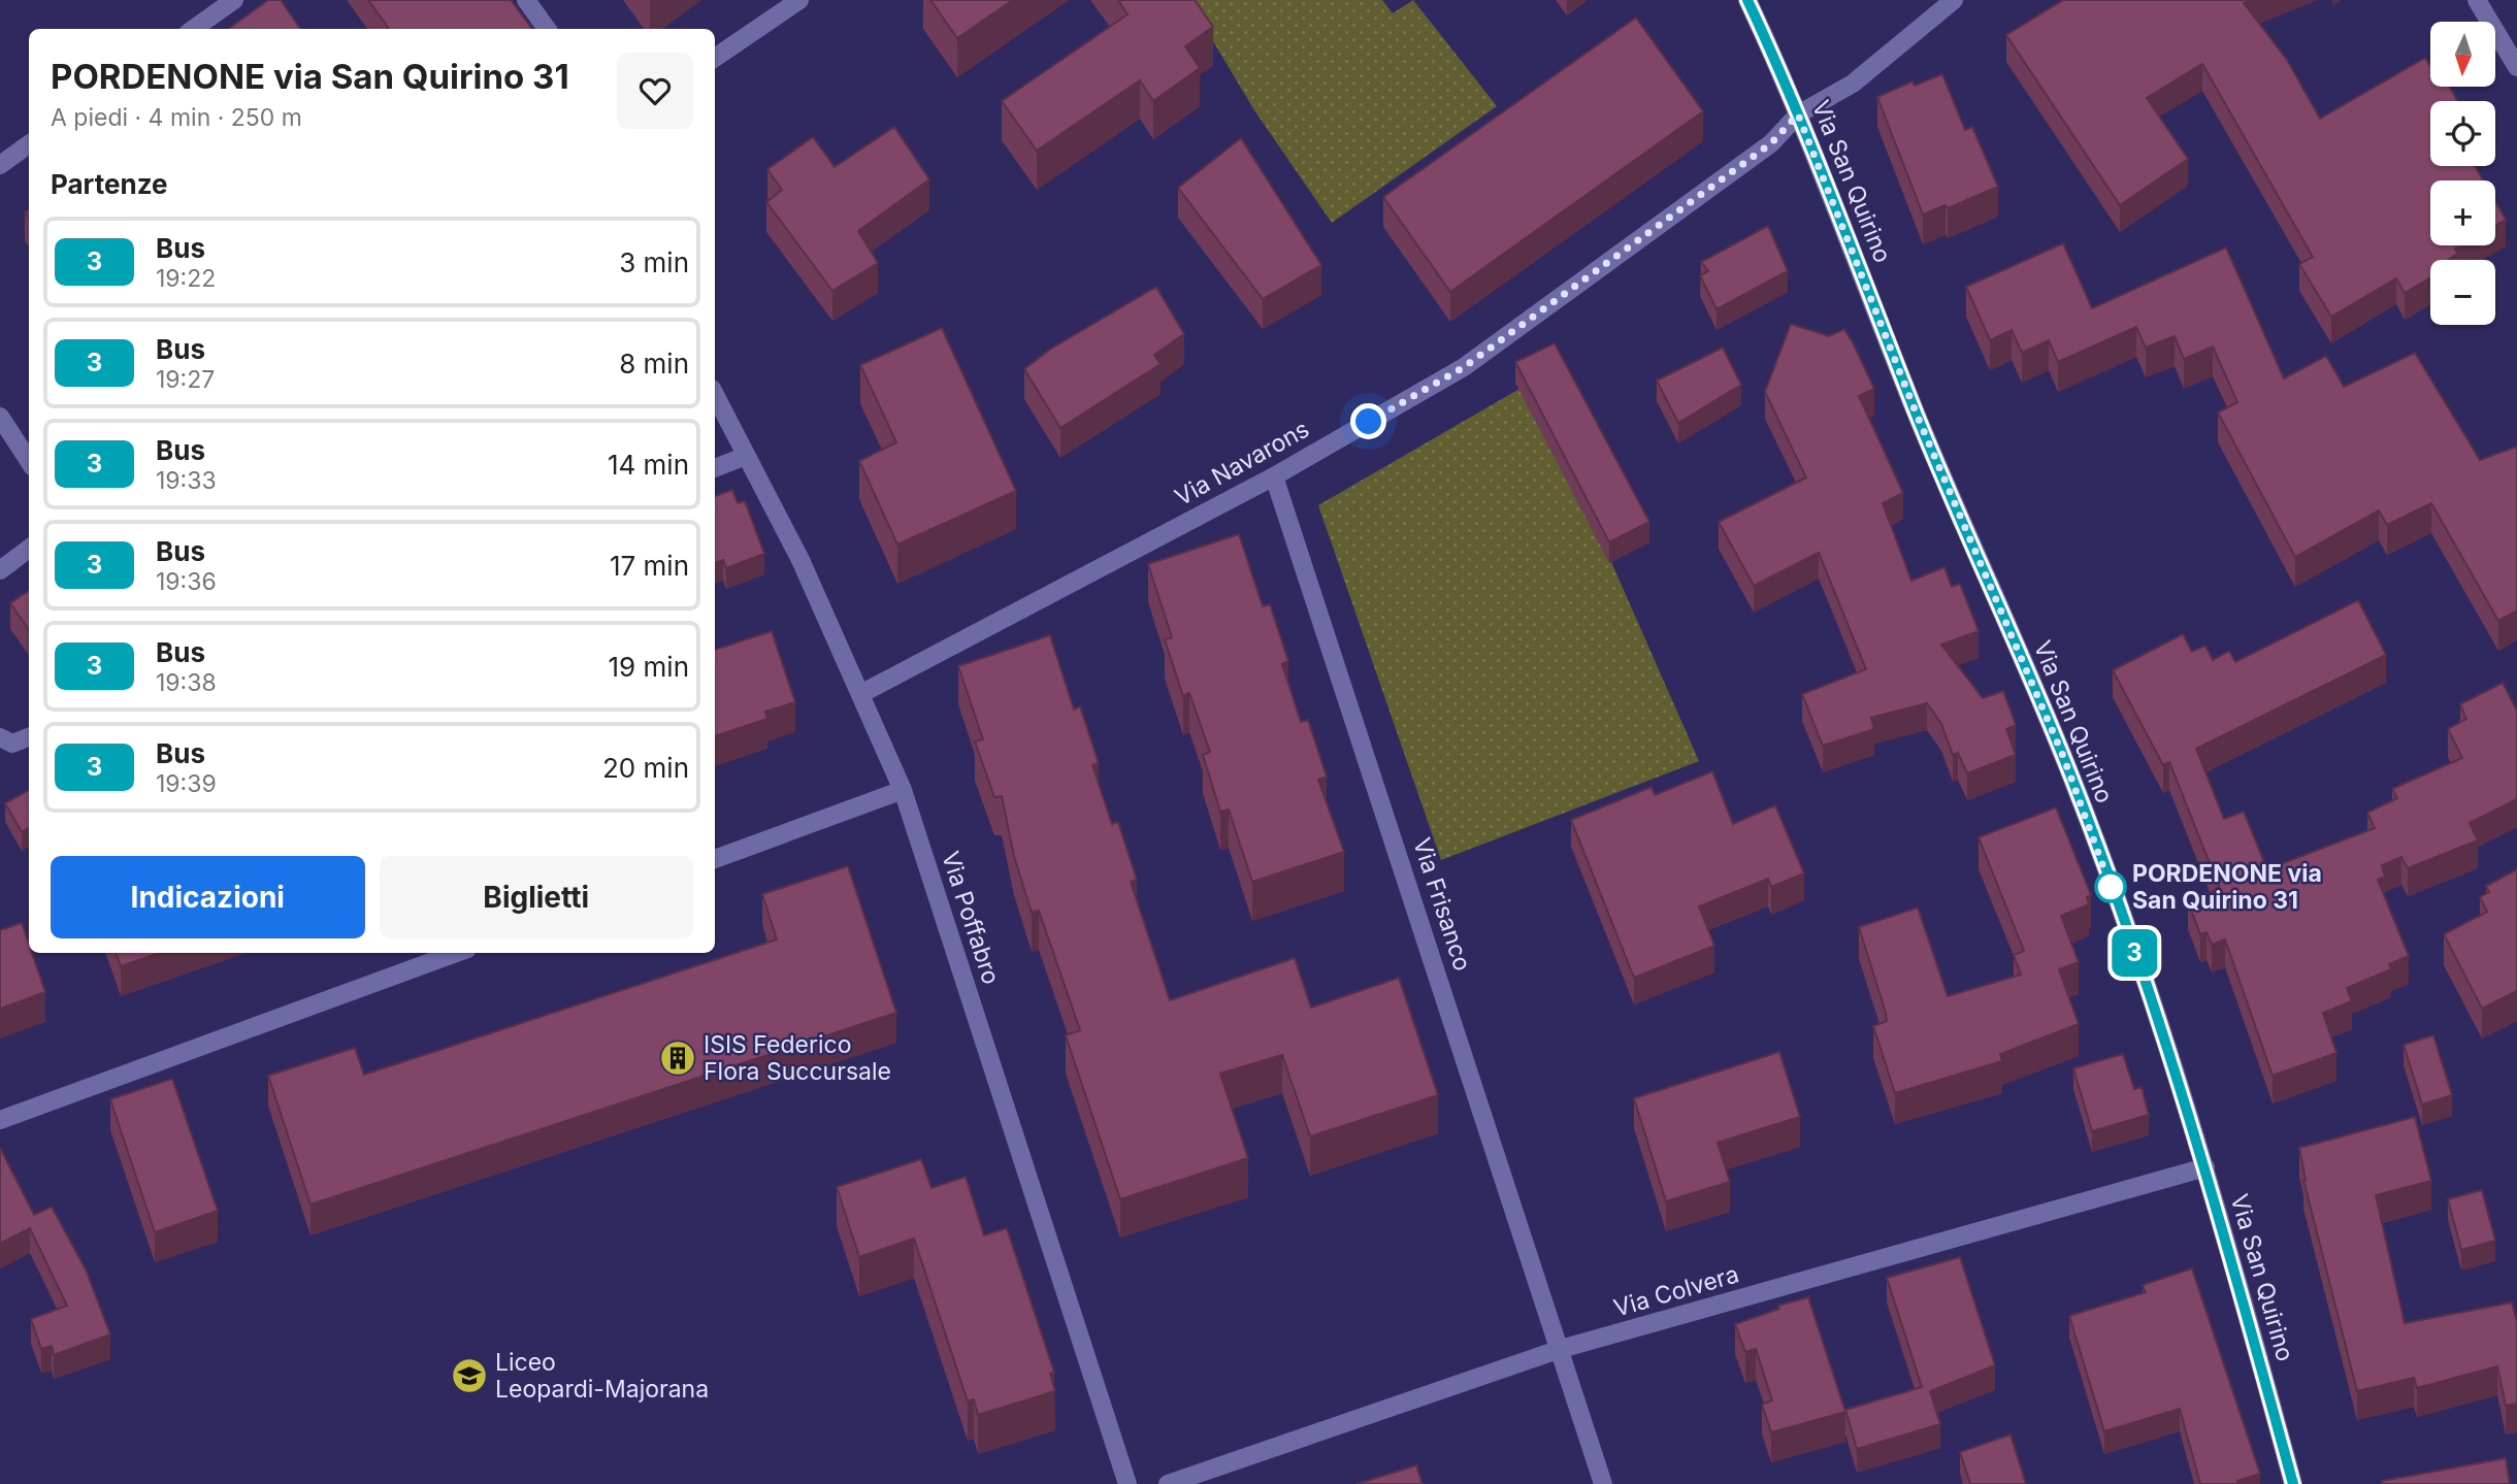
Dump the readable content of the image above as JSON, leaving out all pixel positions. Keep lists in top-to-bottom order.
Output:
{
  "streets": {
    "street": [
      "Via San Quirino",
      "Via Navarons",
      "Via Frisanco",
      "Via Poffabro",
      "Via Colvera"
    ]
  },
  "crossings": [
    ["Via San Quirino", "Via Navarons"],
    ["Via San Quirino", "Via Colvera"],
    ["Via Navarons", "Via Frisanco"],
    ["Via Navarons", "Via Poffabro"],
    ["Via Frisanco", "Via Colvera"]
  ],
  "places": {
    "other": ["PORDENONE via San Quirino 31"],
    "building": ["ISIS Federico Flora Succursale"],
    "school or university": ["Liceo Leopardi-Majorana"]
  },
  "lines": ["bus line 3"],
  "north": "bottom",
  "page": {
    "on_map": "3",
    "map_buttons": ["+", "−"],
    "heading": [
      ["PORDENONE via San Quirino 31", "A piedi · 4 min · 250 m"],
      "Partenze"
    ],
    "list": [
      {
        "mark": "3",
        "name": "Bus",
        "note": "19:22",
        "value": "3 min"
      },
      {
        "mark": "3",
        "name": "Bus",
        "note": "19:27",
        "value": "8 min"
      },
      {
        "mark": "3",
        "name": "Bus",
        "note": "19:33",
        "value": "14 min"
      },
      {
        "mark": "3",
        "name": "Bus",
        "note": "19:36",
        "value": "17 min"
      },
      {
        "mark": "3",
        "name": "Bus",
        "note": "19:38",
        "value": "19 min"
      },
      {
        "mark": "3",
        "name": "Bus",
        "note": "19:39",
        "value": "20 min"
      }
    ],
    "buttons": ["Indicazioni", "Biglietti"]
  }
}
